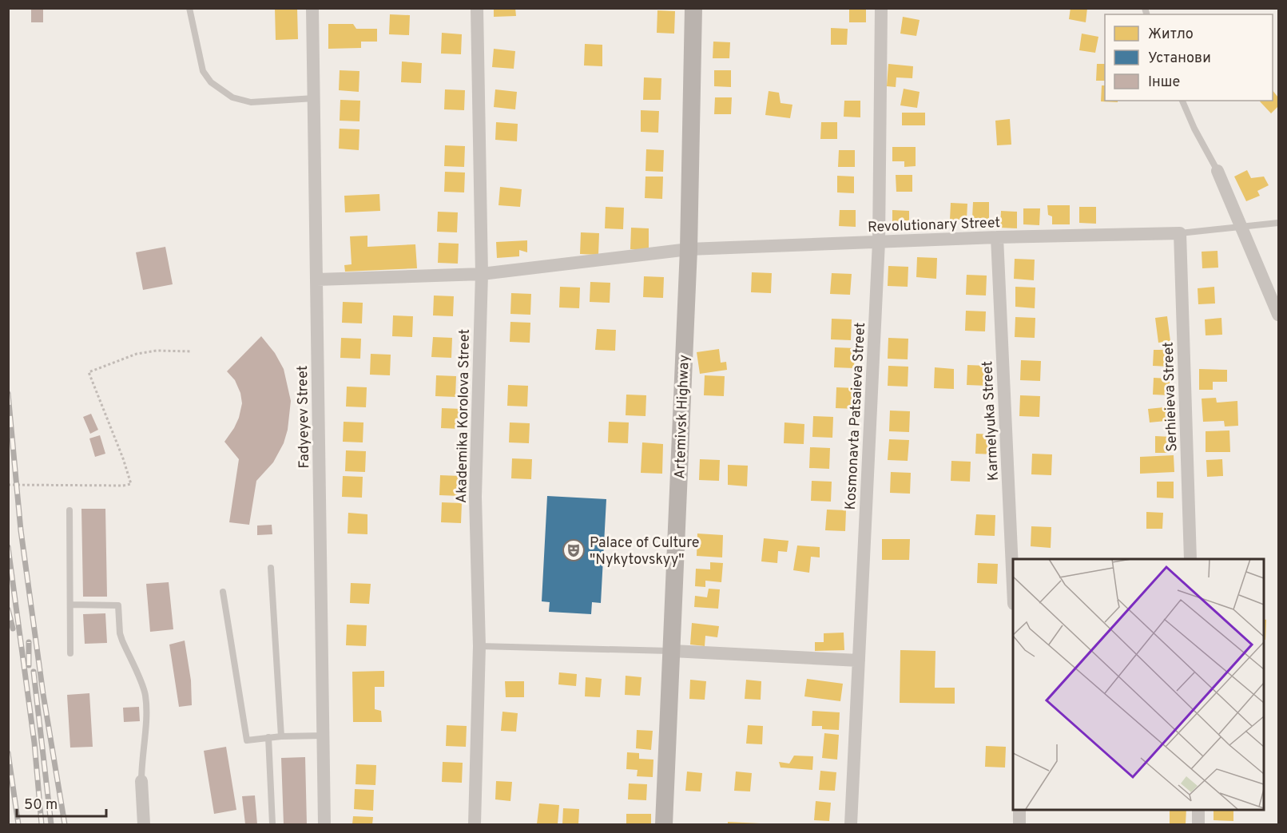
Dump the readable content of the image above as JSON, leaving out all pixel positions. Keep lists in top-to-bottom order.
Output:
{
  "streets": {
    "main road": ["Artemivsk Highway"],
    "street": [
      "Revolutionary Street",
      "Serhieieva Street",
      "Akademika Korolova Street",
      "Kosmonavta Patsaieva Street",
      "Fadyeyev Street",
      "Karmelyuka Street"
    ]
  },
  "crossings": [
    ["Revolutionary Street", "Serhieieva Street"],
    ["Revolutionary Street", "Akademika Korolova Street"],
    ["Revolutionary Street", "Kosmonavta Patsaieva Street"],
    ["Revolutionary Street", "Fadyeyev Street"],
    ["Revolutionary Street", "Artemivsk Highway"],
    ["Revolutionary Street", "Karmelyuka Street"]
  ],
  "places": {
    "theatre": ["Palace of Culture \"Nykytovskyy\""]
  },
  "legend": ["Житло", "Установи", "Інше"],
  "scale_bar": "50 m"
}
